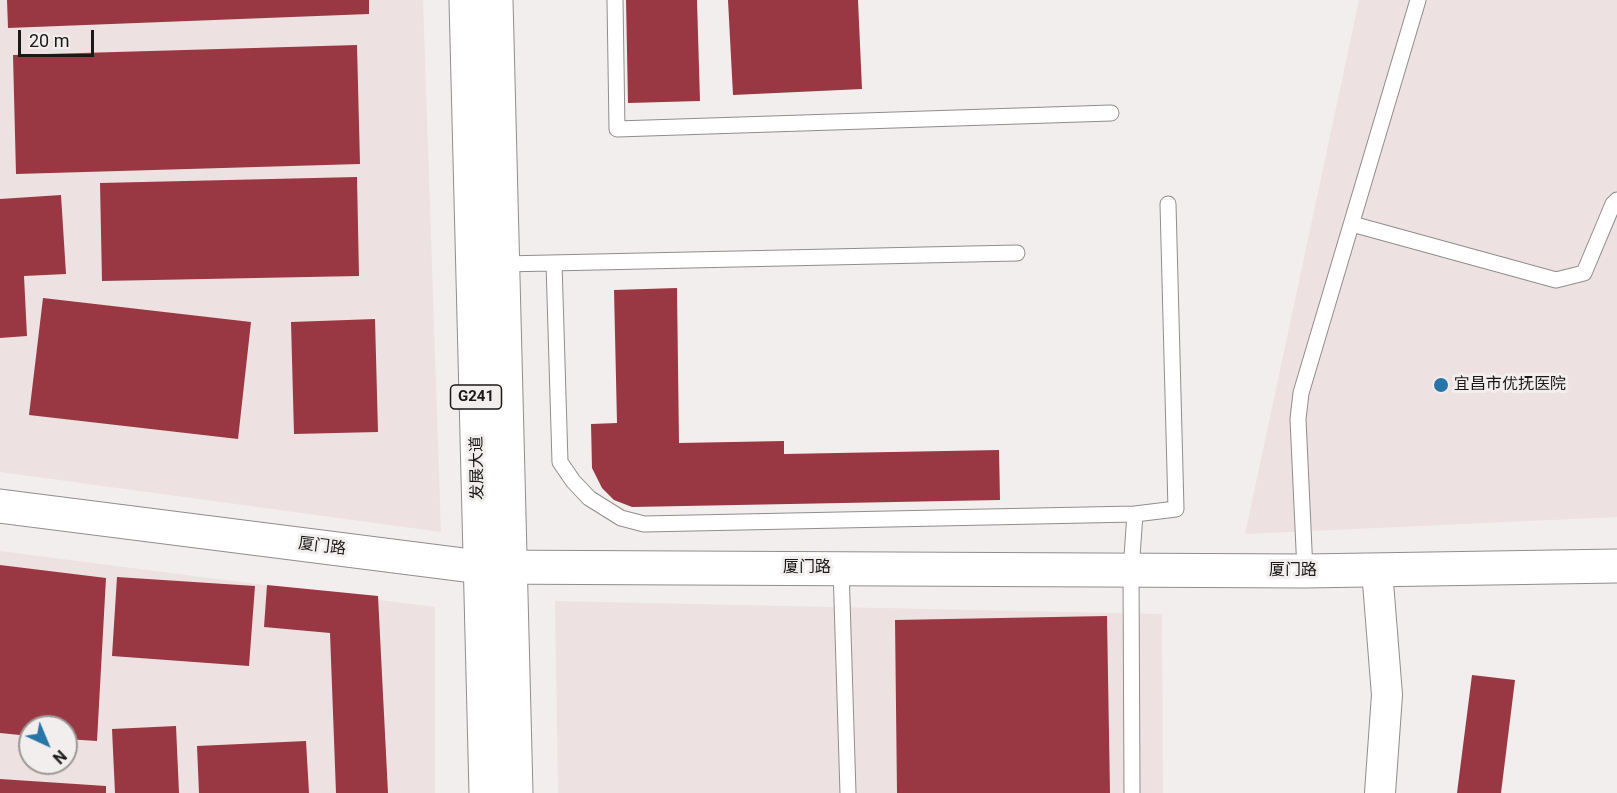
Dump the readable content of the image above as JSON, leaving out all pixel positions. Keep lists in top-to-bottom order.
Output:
{
  "streets": {
    "main road": ["G241", "发展大道", "厦门路"]
  },
  "crossings": [
    ["发展大道", "厦门路"]
  ],
  "places": ["宜昌市优抚医院"],
  "scale_bar": "20 m",
  "north": "bottom right"
}
